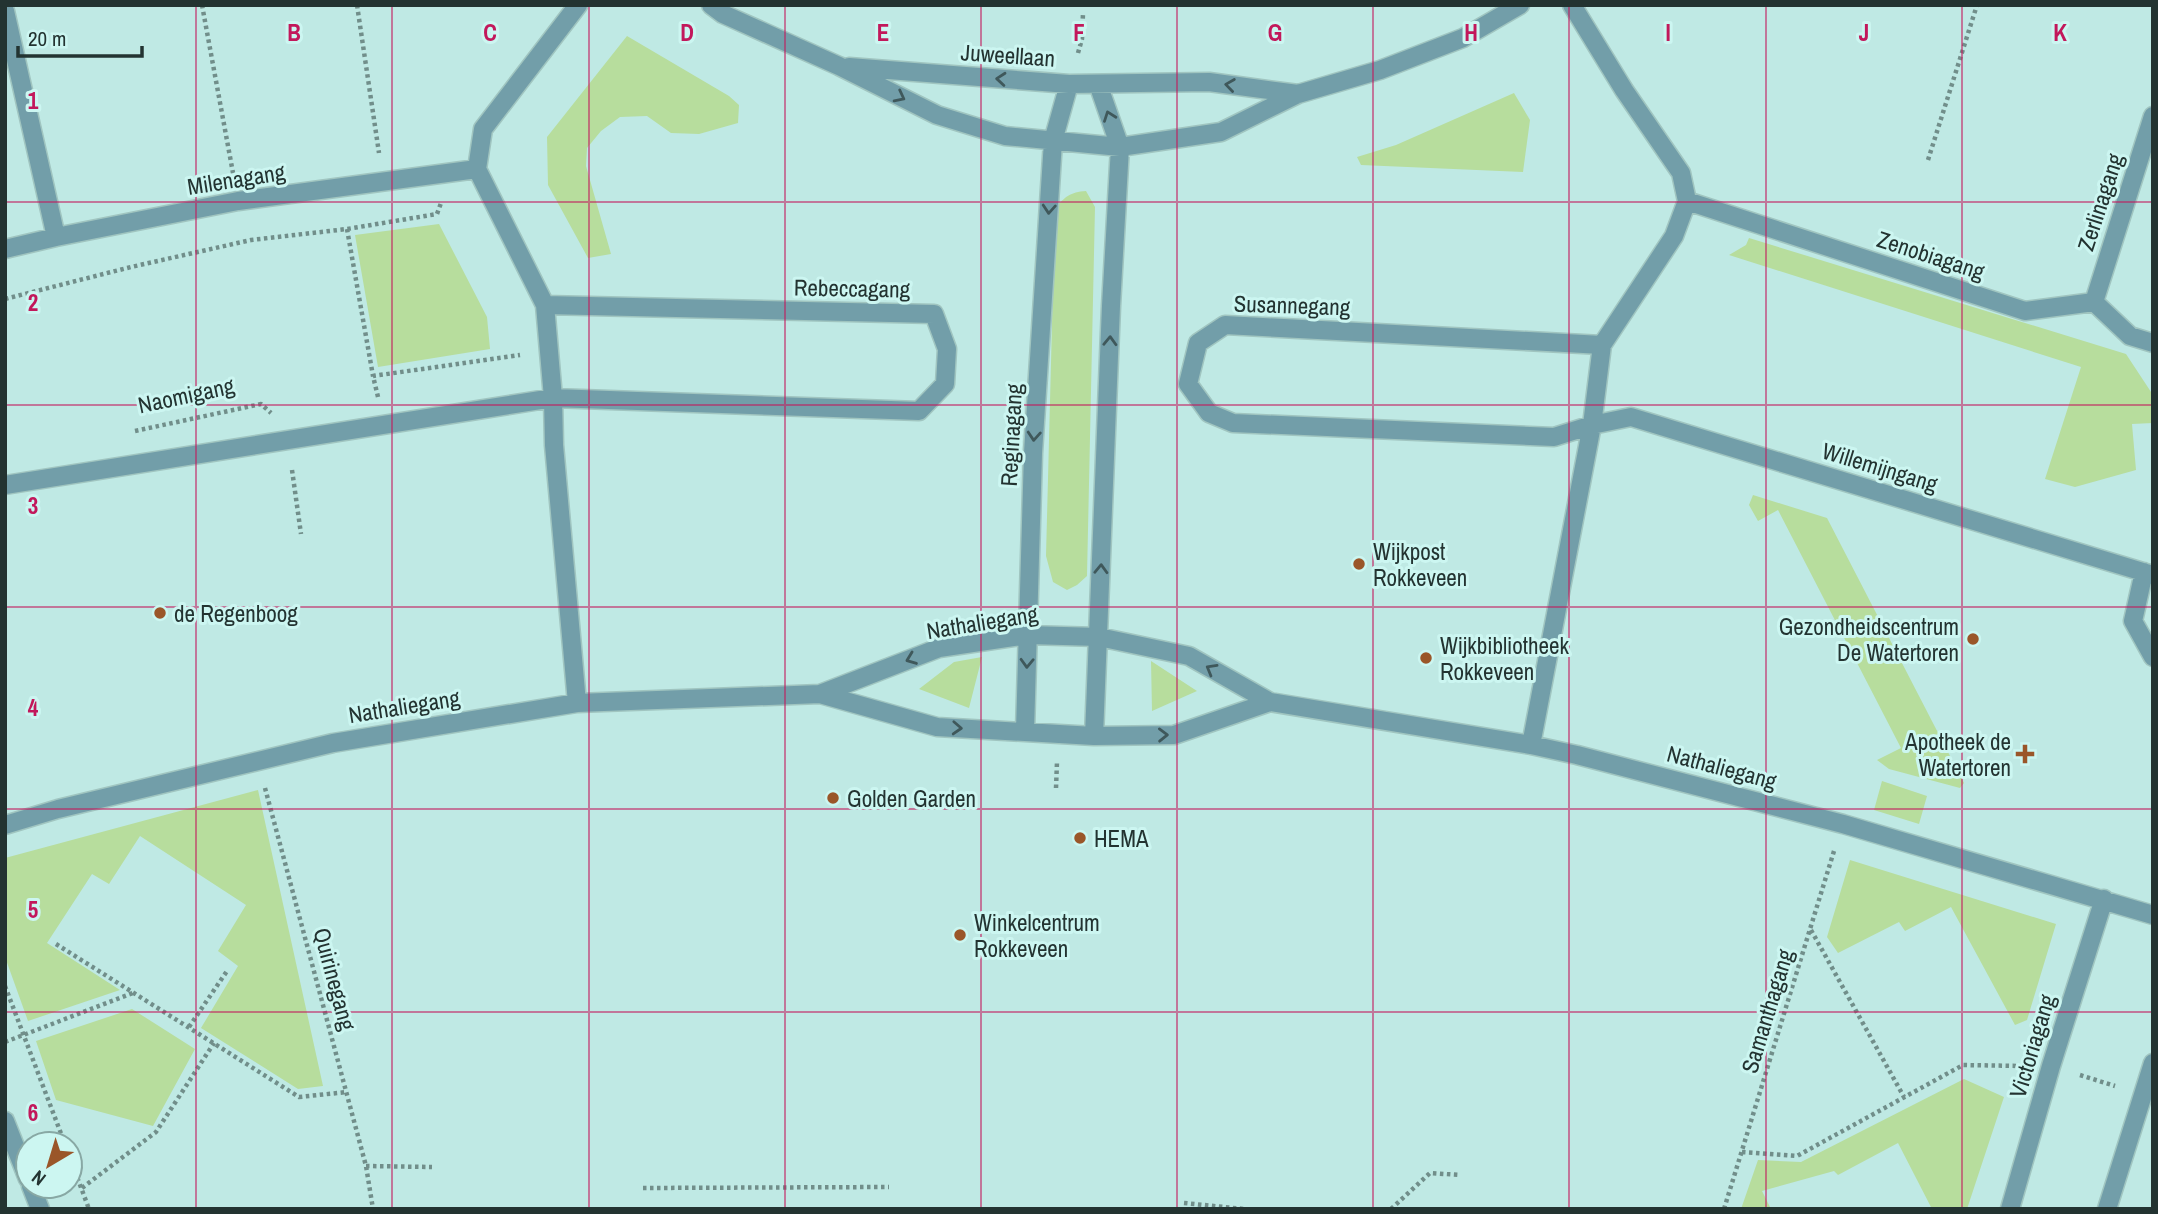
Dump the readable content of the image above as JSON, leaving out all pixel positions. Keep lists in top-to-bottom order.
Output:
{
  "streets": {
    "street": [
      "Juweellaan",
      "Milenagang",
      "Zerlinagang",
      "Zenobiagang",
      "Rebeccagang",
      "Susannegang",
      "Reginagang",
      "Willemijngang",
      "Nathaliegang",
      "Victoriagang"
    ],
    "path": ["Naomigang", "Quirinegang", "Samanthagang"]
  },
  "crossings": [
    ["Juweellaan", "Reginagang"],
    ["Zerlinagang", "Zenobiagang"],
    ["Susannegang", "Willemijngang"],
    ["Reginagang", "Nathaliegang"],
    ["Nathaliegang", "Quirinegang"],
    ["Nathaliegang", "Samanthagang"],
    ["Nathaliegang", "Victoriagang"]
  ],
  "places": {
    "other": [
      "Wijkpost Rokkeveen",
      "de Regenboog",
      "Gezondheidscentrum De Watertoren",
      "Wijkbibliotheek Rokkeveen",
      "Golden Garden",
      "HEMA",
      "Winkelcentrum Rokkeveen"
    ],
    "health": ["Apotheek de Watertoren"]
  },
  "scale_bar": "20 m",
  "north": "bottom left",
  "grid": {
    "columns": [
      "B",
      "C",
      "D",
      "E",
      "F",
      "G",
      "H",
      "I",
      "J",
      "K"
    ],
    "rows": [
      "1",
      "2",
      "3",
      "4",
      "5",
      "6"
    ]
  }
}
